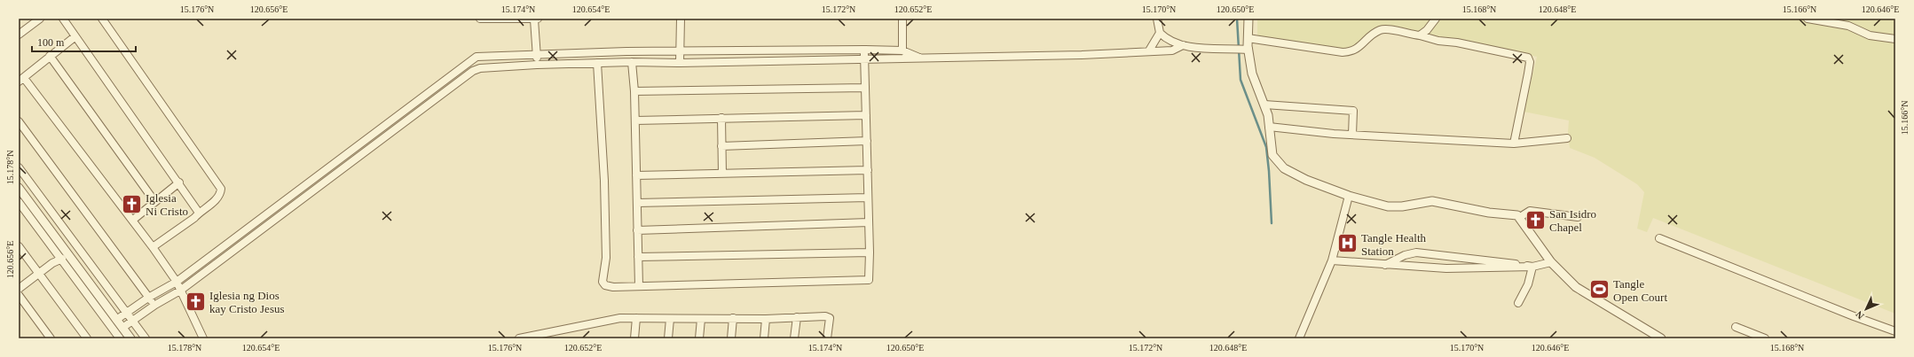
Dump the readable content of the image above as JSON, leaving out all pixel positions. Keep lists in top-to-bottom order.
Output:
{
  "places": {
    "church": ["Iglesia Ni Cristo", "San Isidro Chapel", "Iglesia ng Dios kay Cristo Jesus"],
    "hospital": ["Tangle Health Station"],
    "sports": ["Tangle Open Court"]
  },
  "scale_bar": "100 m",
  "north": "bottom left",
  "coordinates": [
    "15.176°N",
    "120.656°E",
    "15.174°N",
    "120.654°E",
    "15.172°N",
    "120.652°E",
    "15.170°N",
    "120.650°E",
    "15.168°N",
    "120.648°E",
    "15.166°N",
    "120.646°E",
    "15.178°N"
  ]
}
